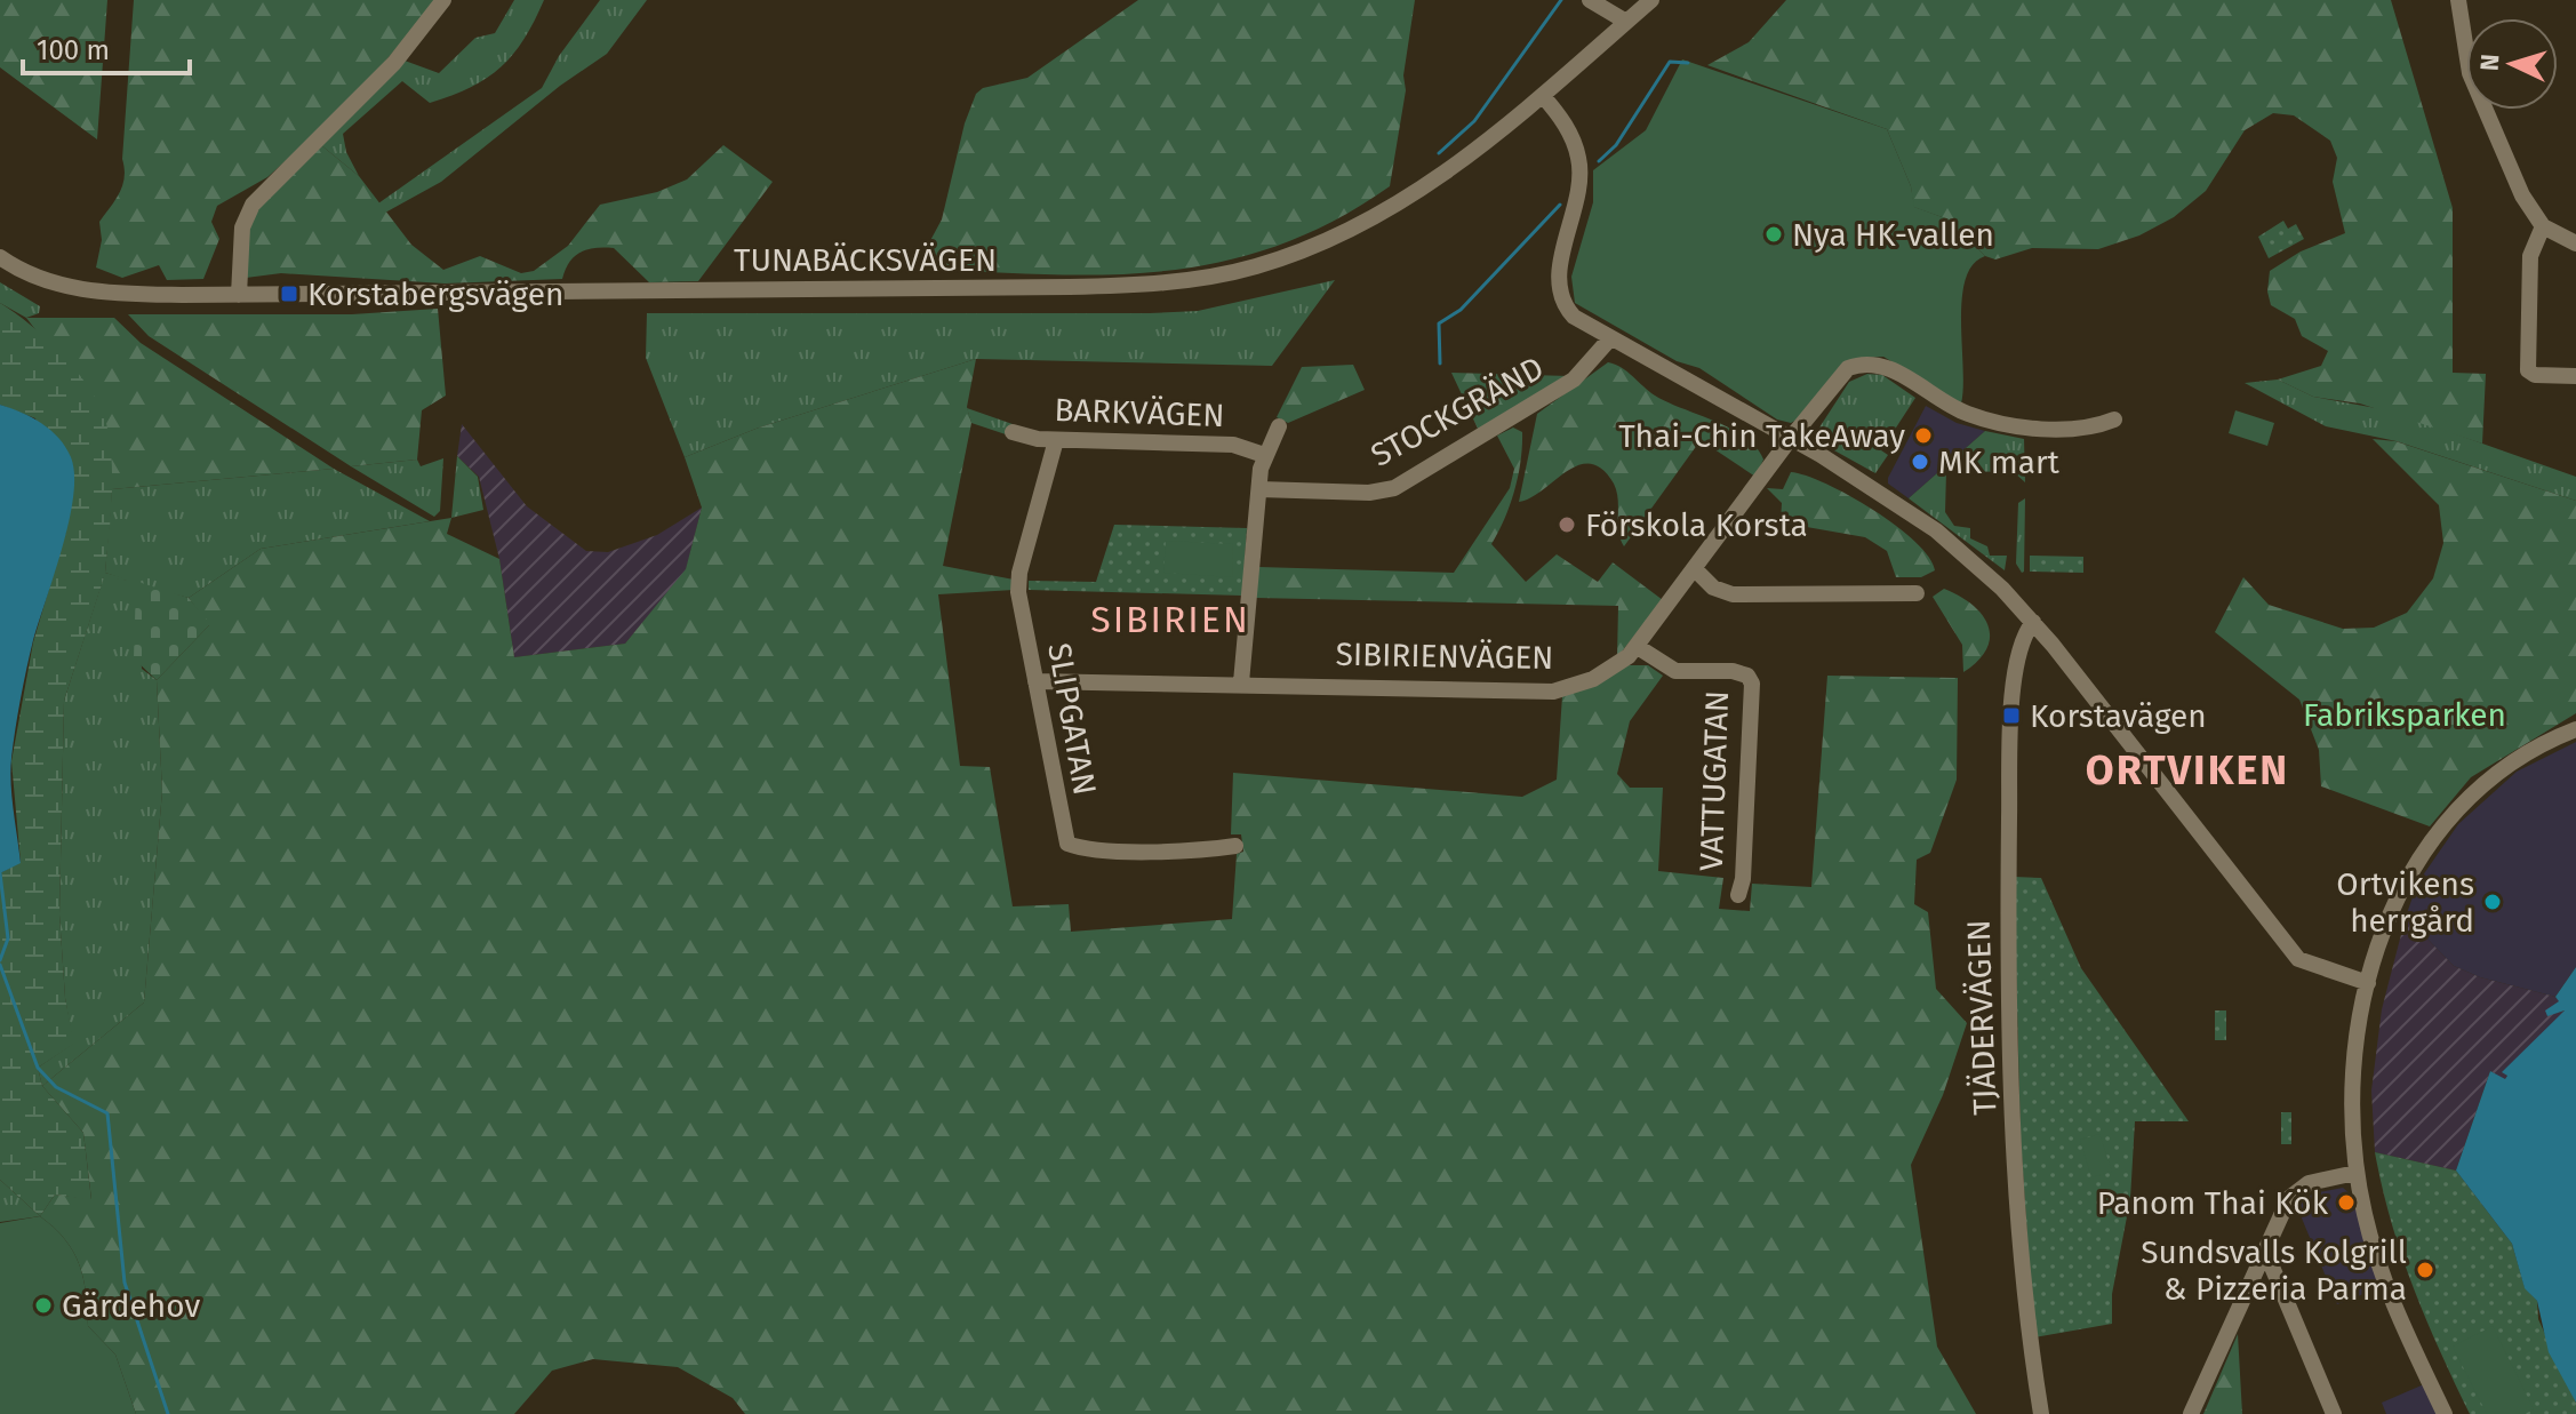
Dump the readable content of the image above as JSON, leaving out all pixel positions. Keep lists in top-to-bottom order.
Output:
{
  "streets": {
    "street": [
      "TUNABÄCKSVÄGEN",
      "STOCKGRÄND",
      "BARKVÄGEN",
      "SIBIRIENVÄGEN",
      "SLIPGATAN",
      "VATTUGATAN",
      "TJÄDERVÄGEN"
    ]
  },
  "crossings": [
    ["BARKVÄGEN", "SLIPGATAN"],
    ["SIBIRIENVÄGEN", "SLIPGATAN"],
    ["SIBIRIENVÄGEN", "VATTUGATAN"]
  ],
  "districts": ["SIBIRIEN", "ORTVIKEN"],
  "parks": ["Fabriksparken"],
  "places": {
    "other": [
      "Nya HK-vallen",
      "Thai-Chin TakeAway",
      "MK mart",
      "Förskola Korsta",
      "Ortvikens herrgård",
      "Panom Thai Kök",
      "Sundsvalls Kolgrill & Pizzeria Parma",
      "Gärdehov"
    ],
    "transit": ["Korstabergsvägen", "Korstavägen"]
  },
  "scale_bar": "100 m",
  "north": "left"
}
